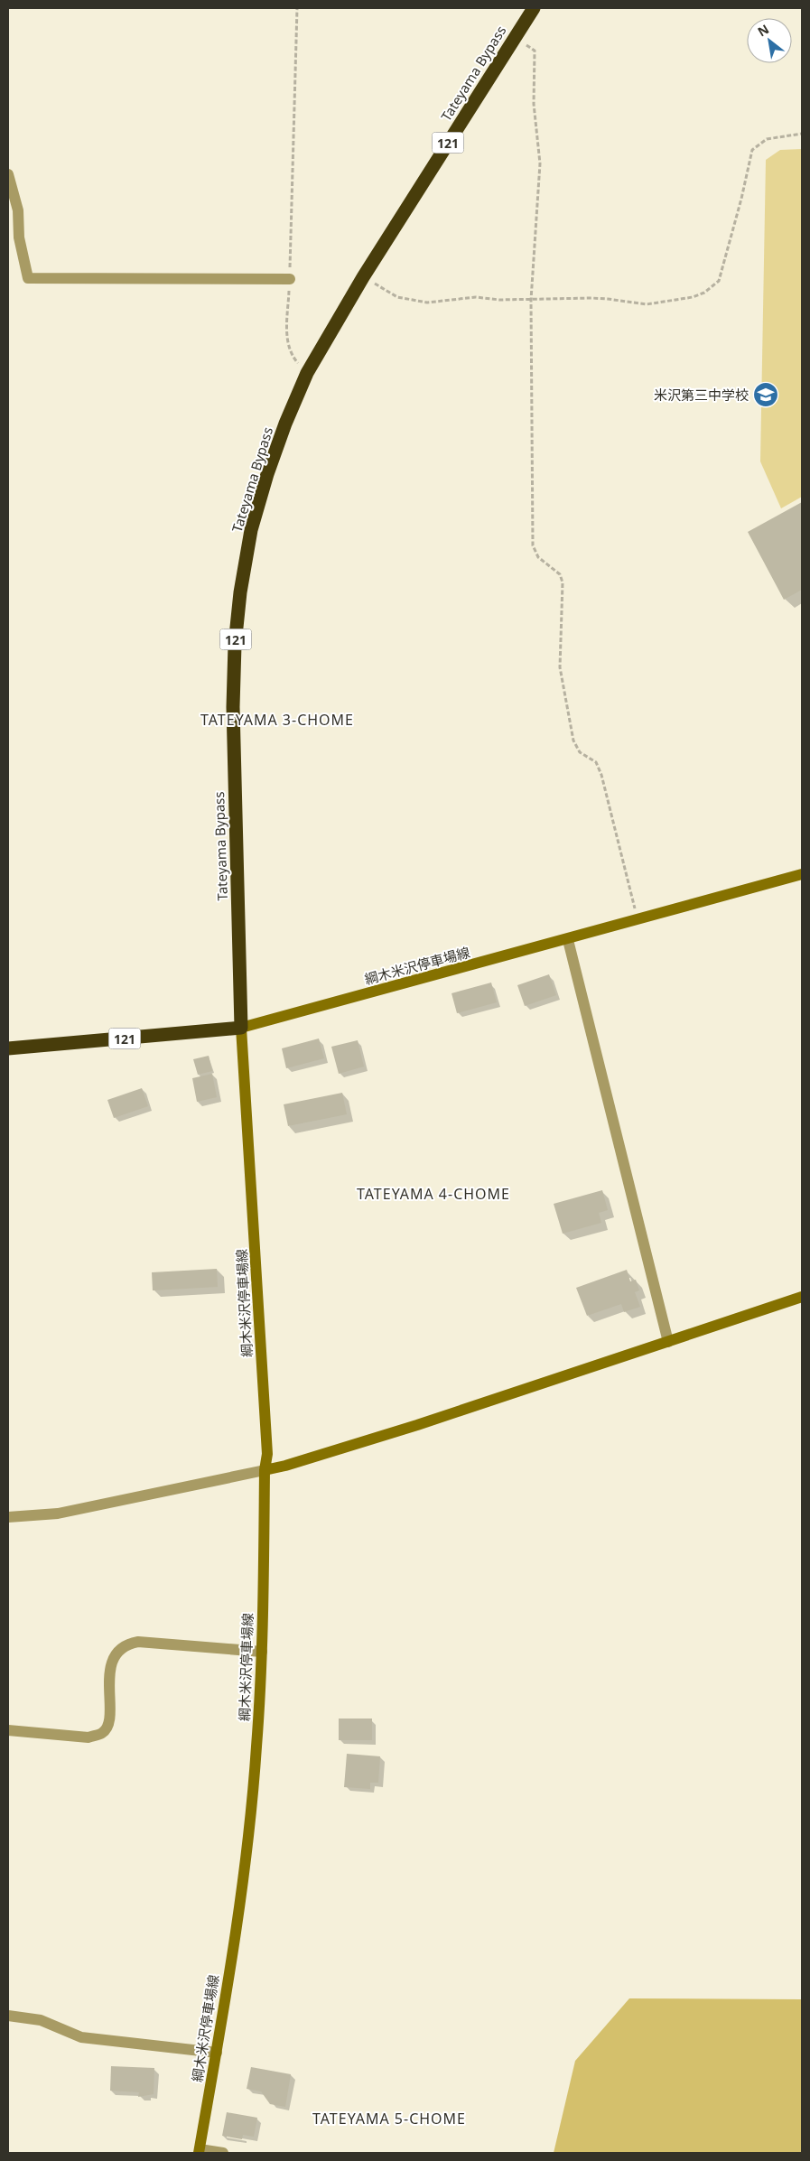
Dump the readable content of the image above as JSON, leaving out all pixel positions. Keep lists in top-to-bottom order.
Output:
{
  "streets": {
    "highway": ["Tateyama Bypass", "121"],
    "main road": ["綱木米沢停車場線"]
  },
  "crossings": [
    ["Tateyama Bypass", "121"],
    ["Tateyama Bypass", "綱木米沢停車場線"],
    ["121", "綱木米沢停車場線"]
  ],
  "districts": ["TATEYAMA 3-CHOME", "TATEYAMA 4-CHOME", "TATEYAMA 5-CHOME"],
  "places": {
    "school or university": ["米沢第三中学校"]
  },
  "north": "top left"
}
